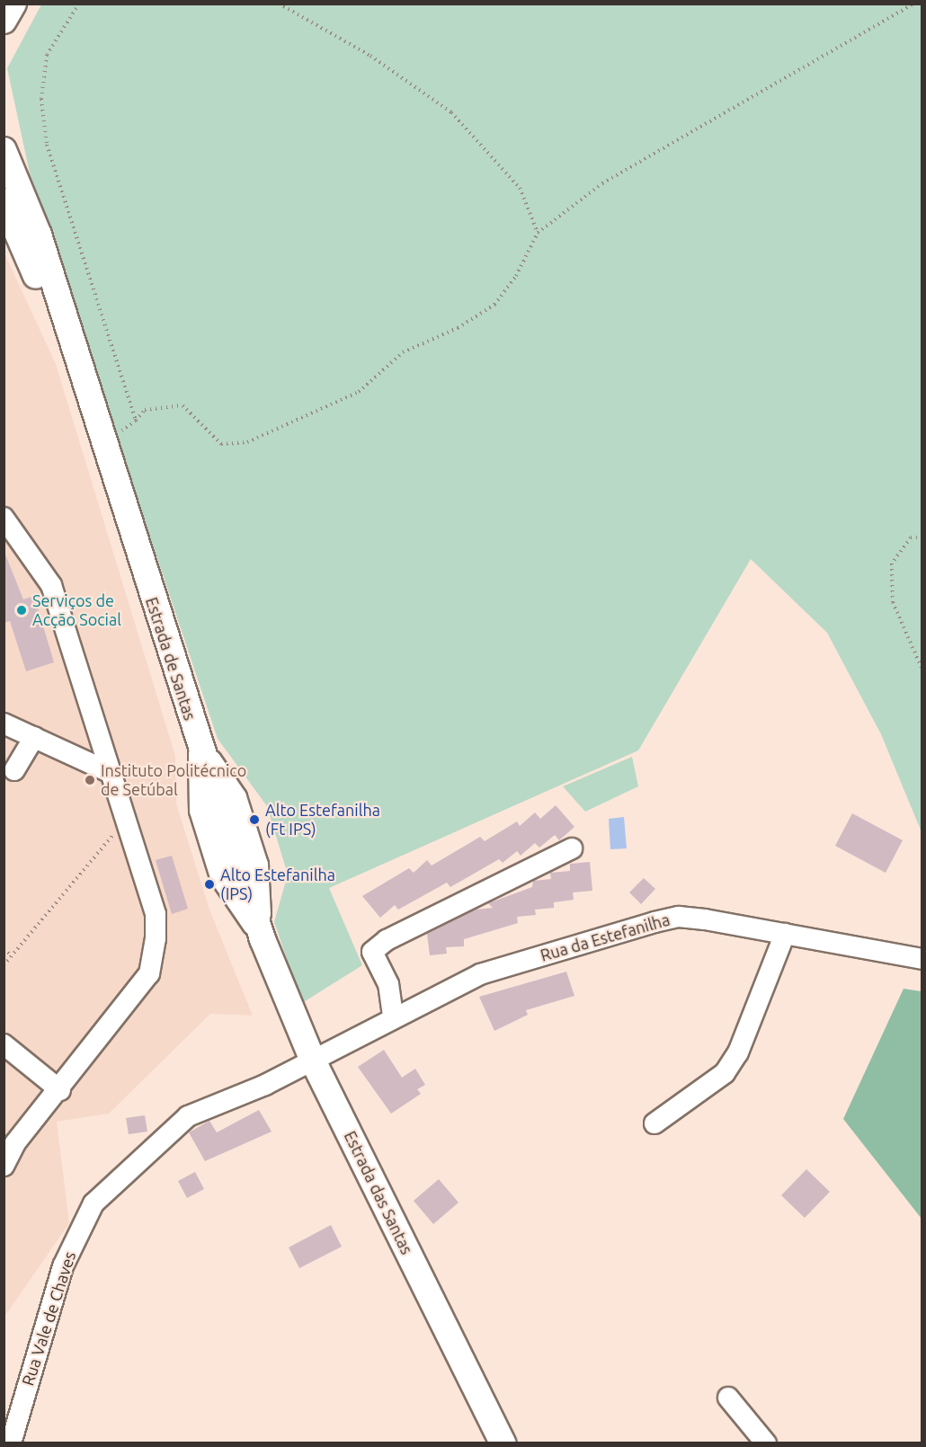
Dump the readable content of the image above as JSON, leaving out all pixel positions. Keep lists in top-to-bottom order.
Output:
{
  "streets": {
    "main road": ["Estrada de Santas", "Estrada das Santas"],
    "street": ["Rua da Estefanilha", "Rua Vale de Chaves"]
  },
  "crossings": [
    ["Estrada de Santas", "Estrada das Santas"],
    ["Rua da Estefanilha", "Estrada das Santas"],
    ["Rua da Estefanilha", "Rua Vale de Chaves"],
    ["Estrada das Santas", "Rua Vale de Chaves"]
  ],
  "places": [
    "Serviços de Acção Social",
    "Instituto Politécnico de Setúbal",
    "Alto Estefanilha (Ft IPS)",
    "Alto Estefanilha (IPS)"
  ]
}
